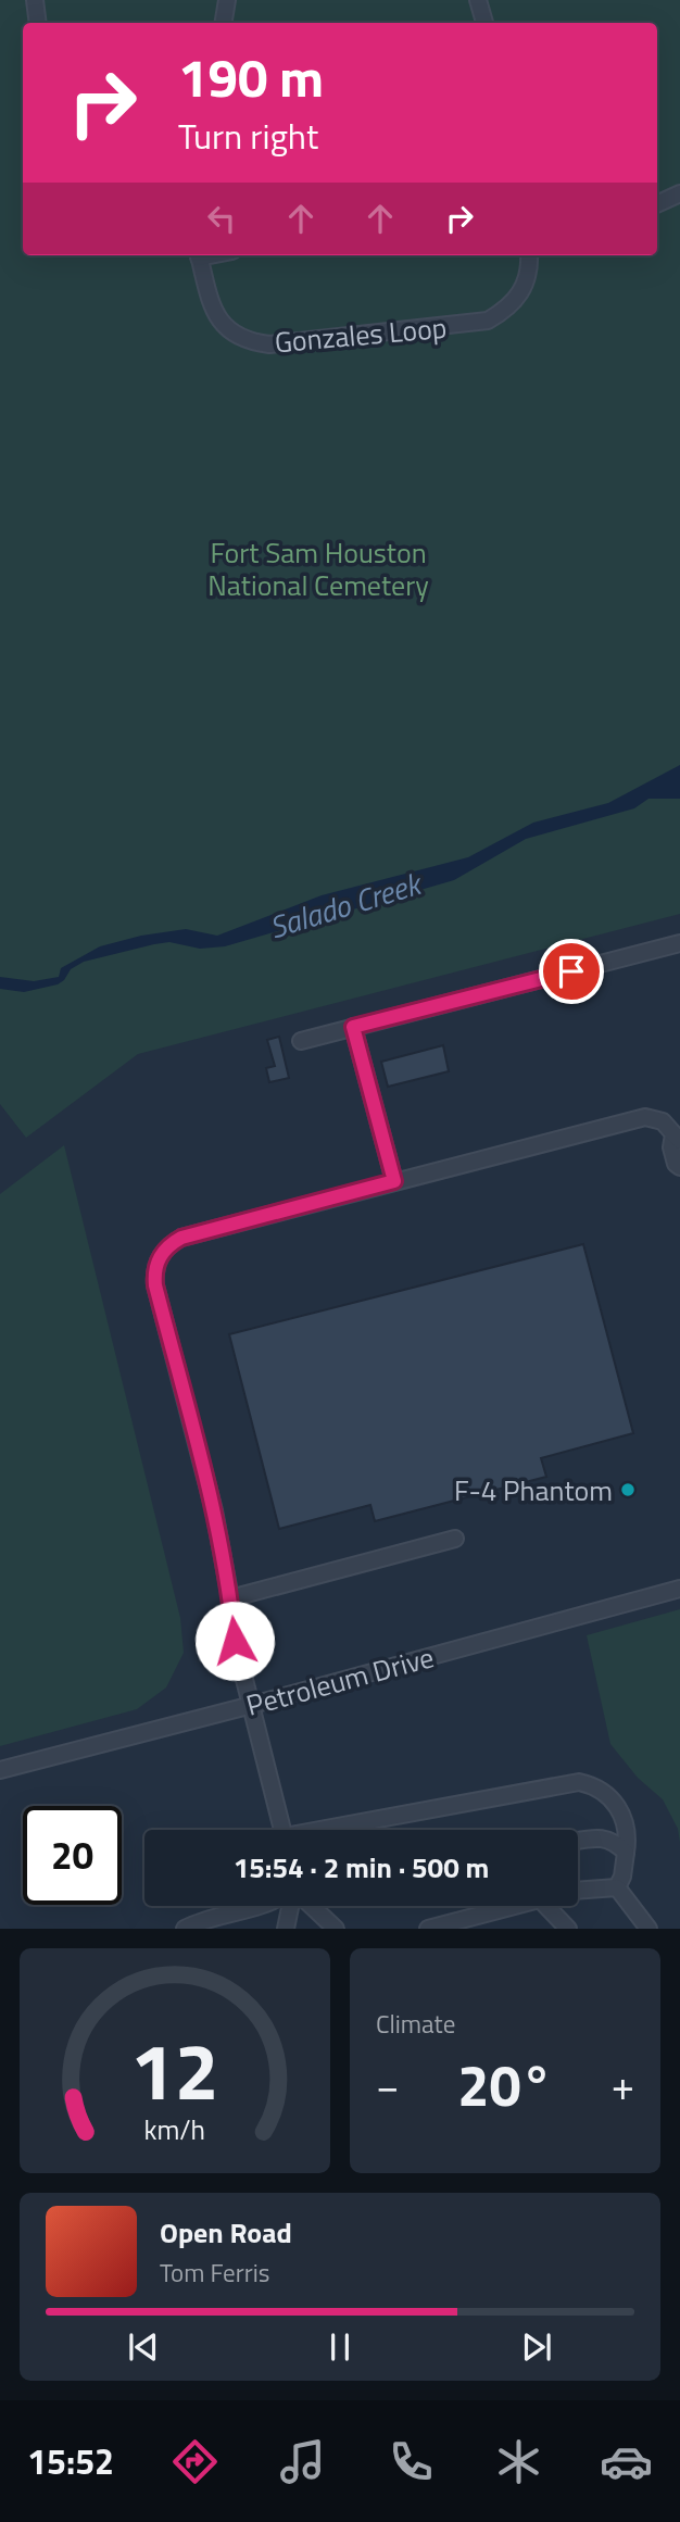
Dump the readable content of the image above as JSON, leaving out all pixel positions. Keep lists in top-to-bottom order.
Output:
{
  "streets": {
    "street": ["Gonzales Loop", "Petroleum Drive"]
  },
  "water": ["Salado Creek"],
  "parks": ["Fort Sam Houston National Cemetery"],
  "places": ["F-4 Phantom"],
  "page": {
    "turn": ["190 m", "Turn right"],
    "limit": "20",
    "trip": "15:54 · 2 min · 500 m",
    "tile": "Climate",
    "heat": ["−", "20°", "+"],
    "song": ["Open Road", "Tom Ferris"],
    "tabs": "15:52",
    "gauge": ["12", "km/h"]
  }
}
